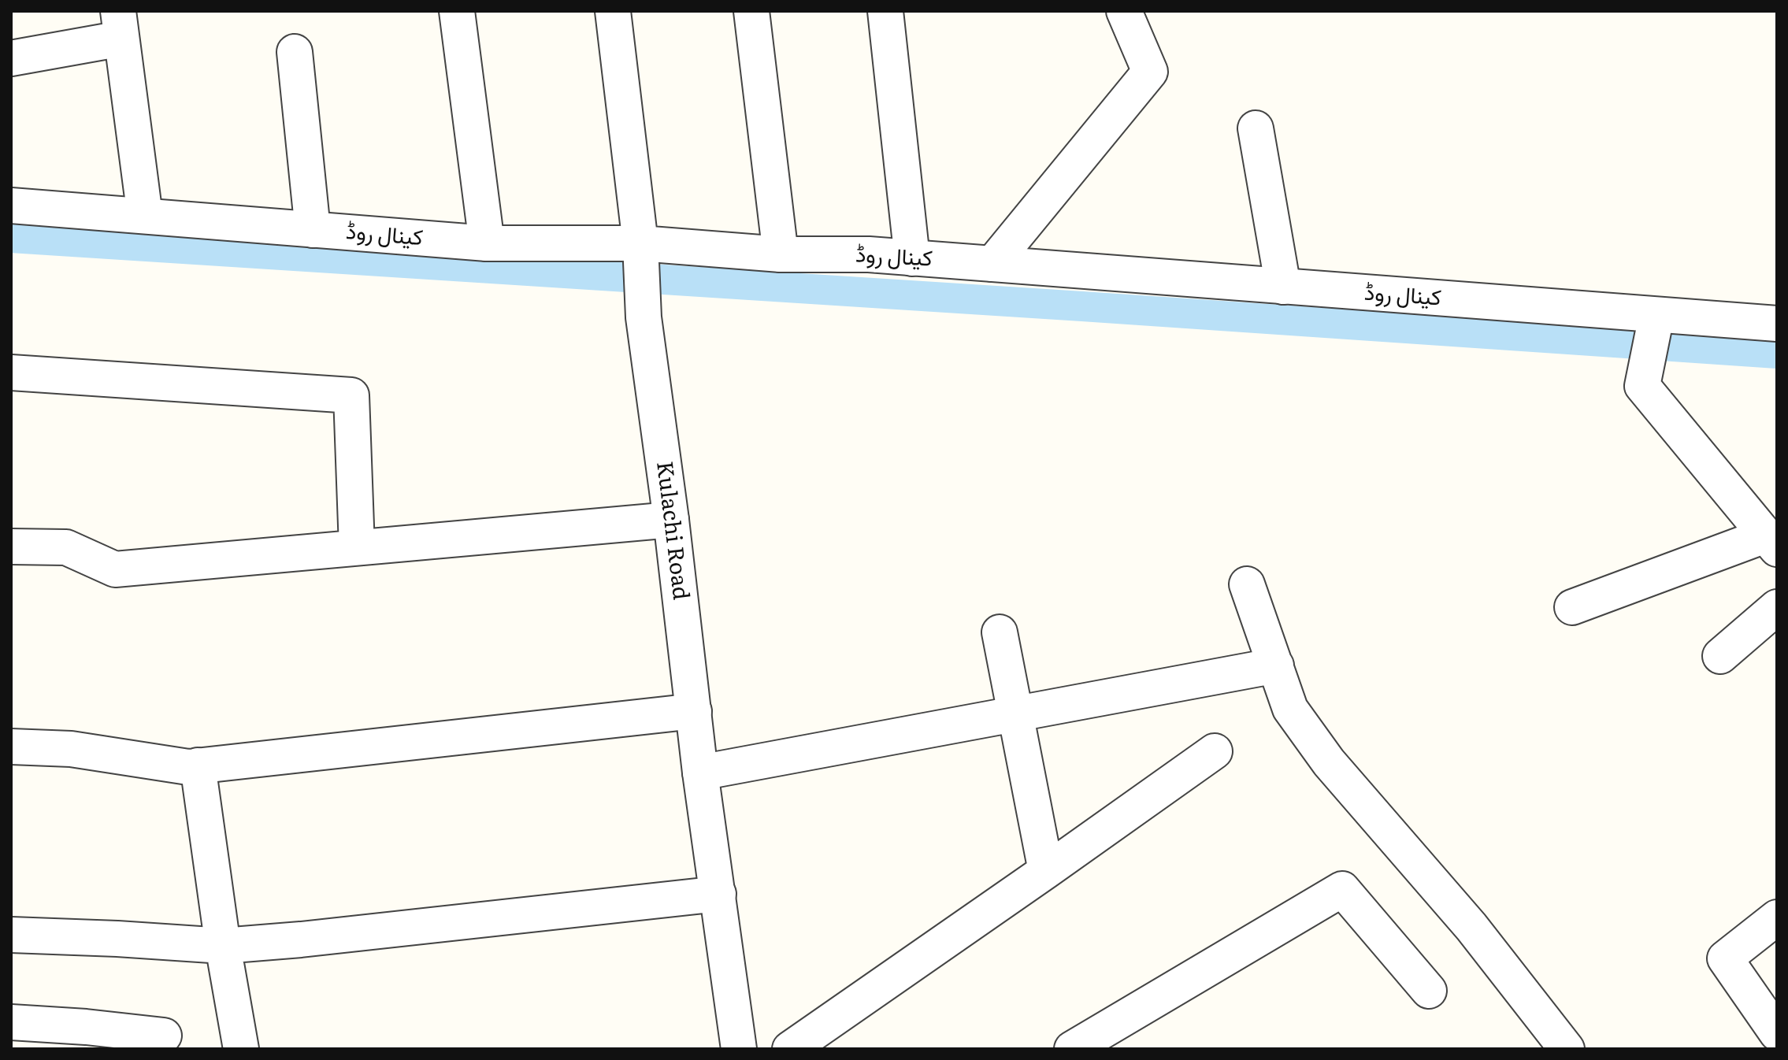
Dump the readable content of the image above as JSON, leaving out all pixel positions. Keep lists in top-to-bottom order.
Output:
{
  "streets": {
    "street": ["کینال روڈ", "Kulachi Road"]
  },
  "crossings": [
    ["کینال روڈ", "Kulachi Road"]
  ]
}
